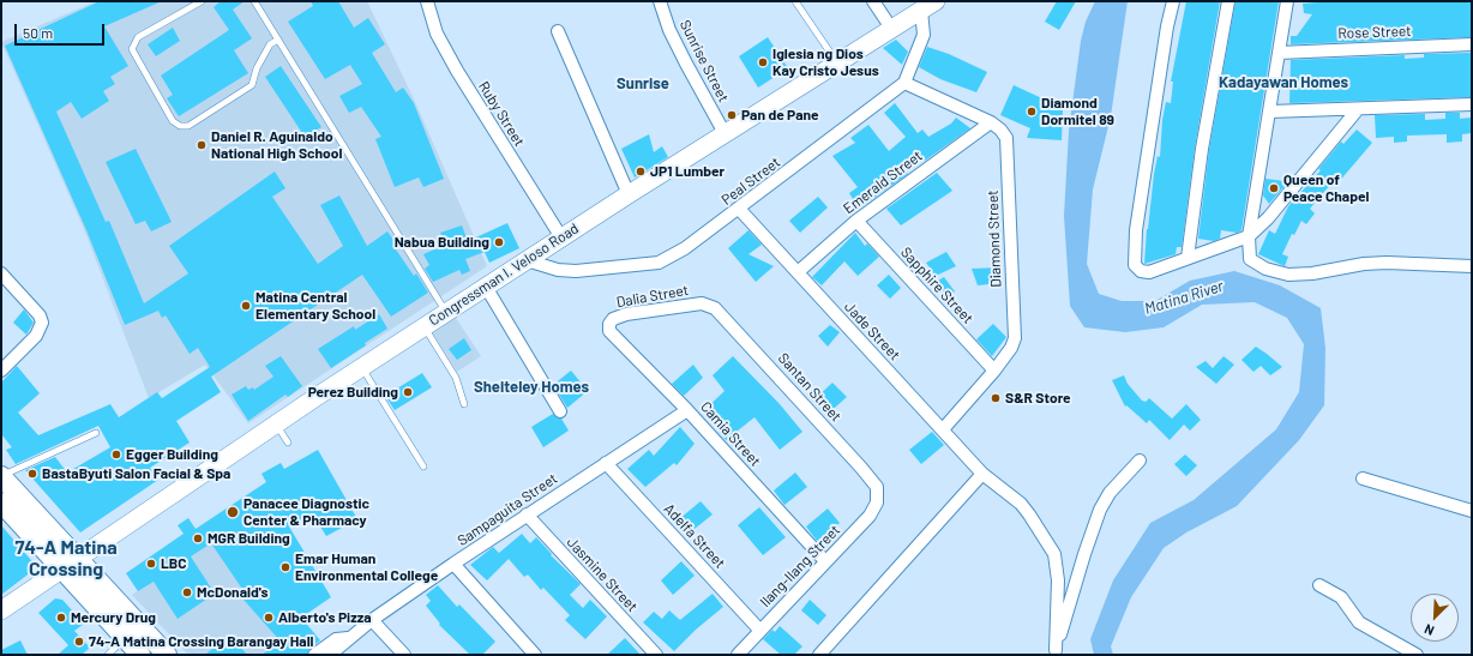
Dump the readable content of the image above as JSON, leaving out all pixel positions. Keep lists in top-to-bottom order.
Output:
{
  "streets": {
    "main road": ["Congressman I. Veloso Road"],
    "street": [
      "Rose Street",
      "Sunrise Street",
      "Ruby Street",
      "Peal Street",
      "Emerald Street",
      "Diamond Street",
      "Sapphire Street",
      "Dalia Street",
      "Jade Street",
      "Santan Street",
      "Camia Street",
      "Sampaguita Street",
      "Adelfa Street",
      "Ilang-Ilang Street",
      "Jasmine Street"
    ]
  },
  "crossings": [
    ["Sunrise Street", "Congressman I. Veloso Road"],
    ["Ruby Street", "Congressman I. Veloso Road"],
    ["Peal Street", "Diamond Street"],
    ["Peal Street", "Congressman I. Veloso Road"],
    ["Peal Street", "Jade Street"],
    ["Emerald Street", "Diamond Street"],
    ["Emerald Street", "Sapphire Street"],
    ["Emerald Street", "Jade Street"],
    ["Diamond Street", "Sapphire Street"],
    ["Diamond Street", "Jade Street"],
    ["Dalia Street", "Santan Street"],
    ["Dalia Street", "Camia Street"],
    ["Santan Street", "Ilang-Ilang Street"],
    ["Camia Street", "Sampaguita Street"],
    ["Camia Street", "Ilang-Ilang Street"],
    ["Sampaguita Street", "Adelfa Street"],
    ["Sampaguita Street", "Jasmine Street"],
    ["Adelfa Street", "Ilang-Ilang Street"]
  ],
  "districts": [
    "Kadayawan Homes",
    "Sunrise",
    "Sheiteley Homes",
    "74-A Matina Crossing"
  ],
  "water": ["Matina River"],
  "places": [
    "Iglesia ng Dios Kay Cristo Jesus",
    "Diamond Dormitel 89",
    "Pan de Pane",
    "Daniel R. Aguinaldo National High School",
    "JP1 Lumber",
    "Queen of Peace Chapel",
    "Nabua Building",
    "Matina Central Elementary School",
    "Perez Building",
    "S&R Store",
    "Egger Building",
    "BastaByuti Salon Facial & Spa",
    "Panacee Diagnostic Center & Pharmacy",
    "MGR Building",
    "LBC",
    "Emar Human Environmental College",
    "McDonald's",
    "Mercury Drug",
    "Alberto's Pizza",
    "74-A Matina Crossing Barangay Hall"
  ],
  "scale_bar": "50 m",
  "north": "bottom left"
}
